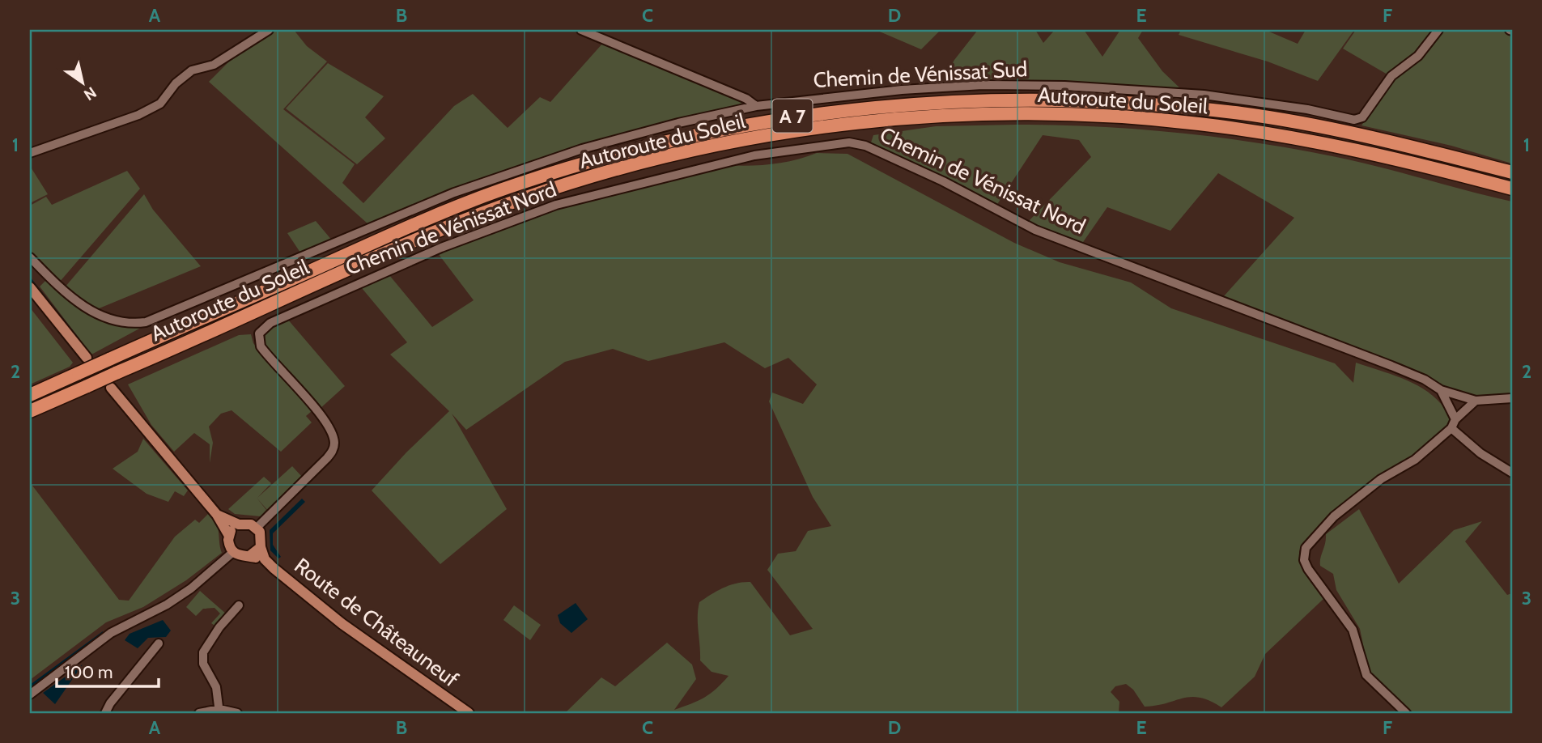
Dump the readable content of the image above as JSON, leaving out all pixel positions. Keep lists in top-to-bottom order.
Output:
{
  "streets": {
    "highway": ["Autoroute du Soleil", "A 7"],
    "main road": ["Route de Châteauneuf"],
    "street": ["Chemin de Vénissat Sud", "Chemin de Vénissat Nord"]
  },
  "crossings": [
    ["Chemin de Vénissat Nord", "Route de Châteauneuf"]
  ],
  "scale_bar": "100 m",
  "north": "bottom right",
  "grid": {
    "columns": [
      "A",
      "B",
      "C",
      "D",
      "E",
      "F"
    ],
    "rows": ["1", "2", "3"]
  }
}
